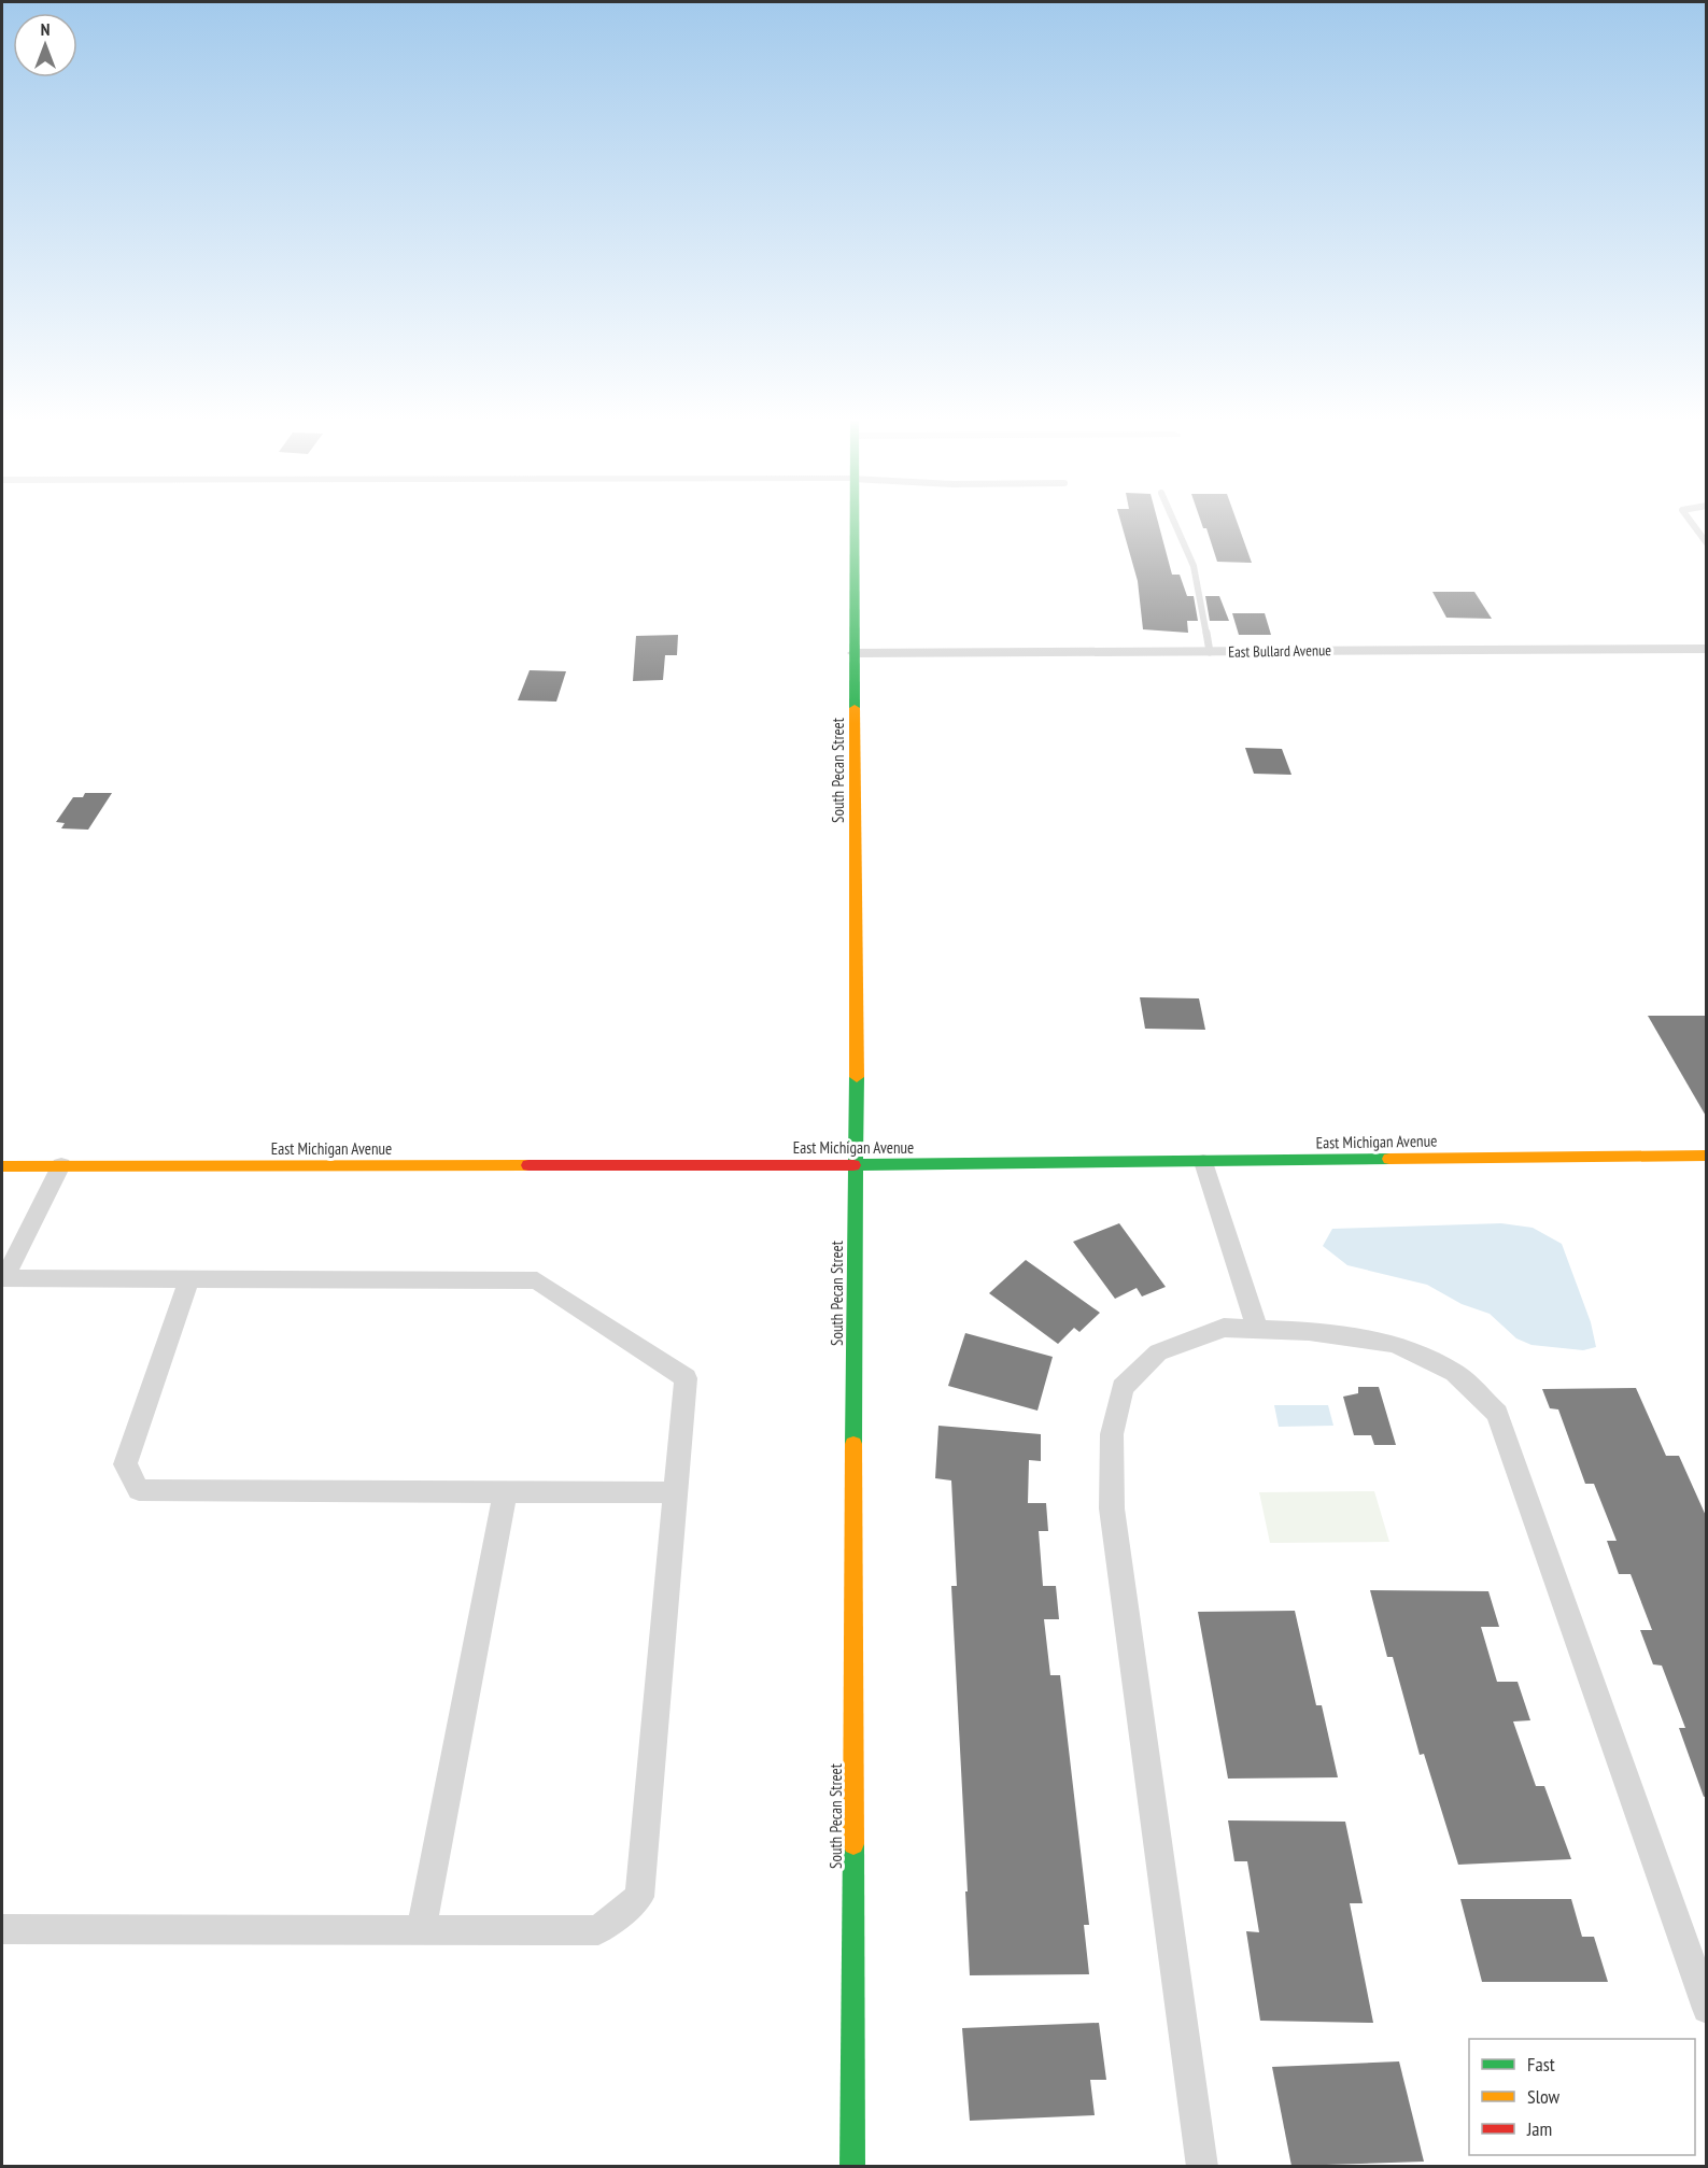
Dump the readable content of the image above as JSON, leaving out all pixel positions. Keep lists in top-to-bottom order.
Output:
{
  "streets": {
    "street": ["East Bullard Avenue", "South Pecan Street", "East Michigan Avenue"]
  },
  "crossings": [
    ["East Bullard Avenue", "South Pecan Street"],
    ["South Pecan Street", "East Michigan Avenue"]
  ],
  "legend": ["Fast", "Slow", "Jam"],
  "north": "top"
}
